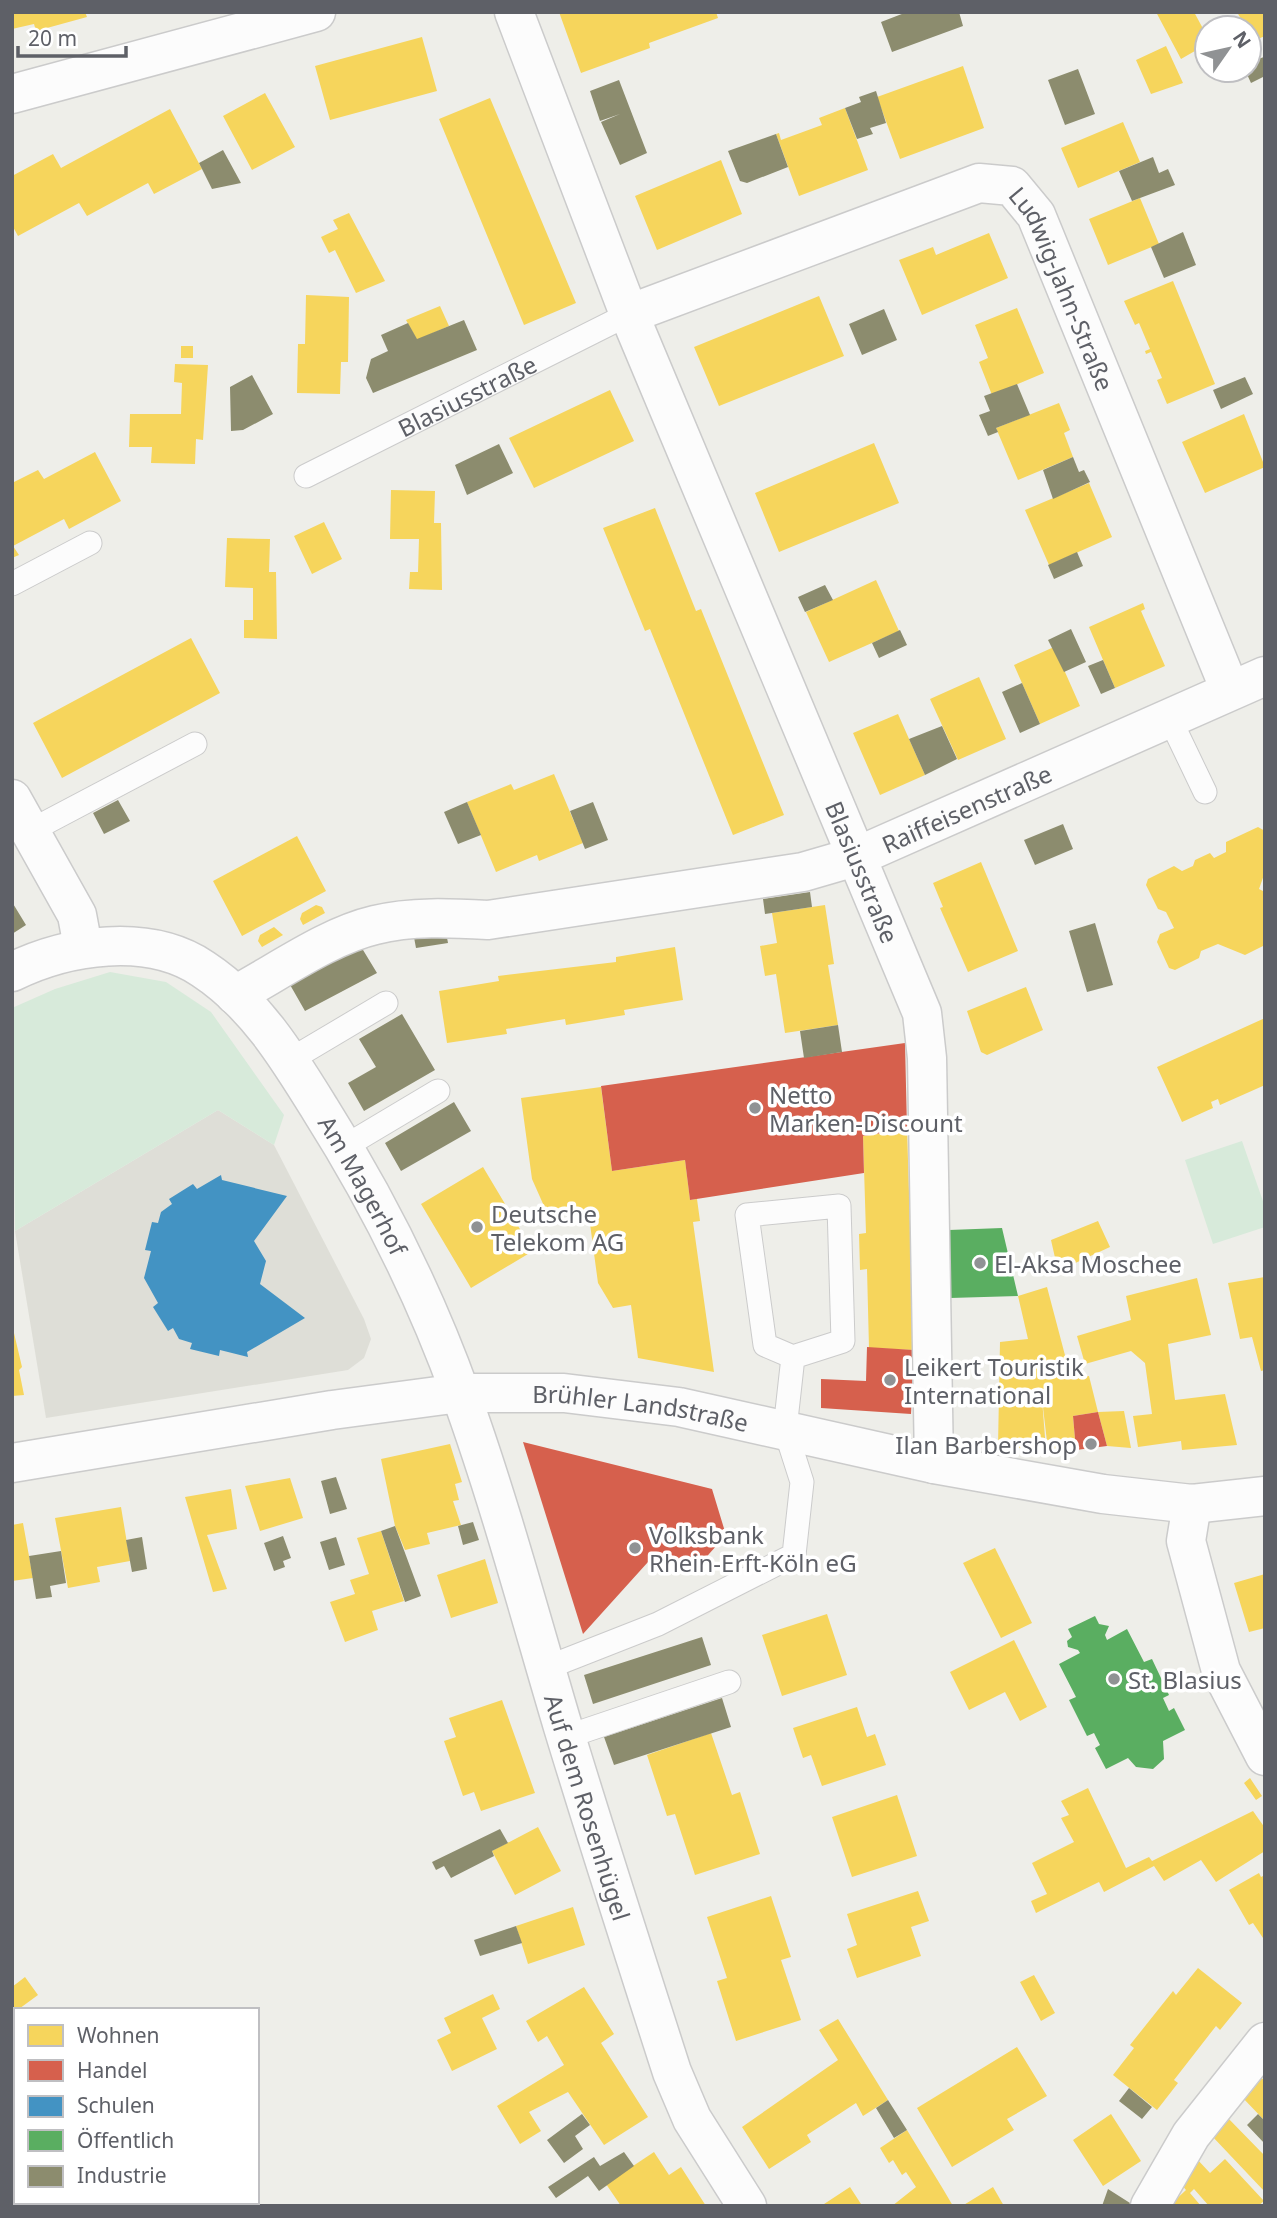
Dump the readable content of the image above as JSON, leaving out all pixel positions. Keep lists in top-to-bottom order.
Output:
{
  "streets": {
    "street": [
      "Ludwig-Jahn-Straße",
      "Blasiusstraße",
      "Raiffeisenstraße",
      "Am Magerhof",
      "Brühler Landstraße",
      "Auf dem Rosenhügel"
    ]
  },
  "crossings": [
    ["Ludwig-Jahn-Straße", "Blasiusstraße"],
    ["Ludwig-Jahn-Straße", "Raiffeisenstraße"],
    ["Blasiusstraße", "Raiffeisenstraße"],
    ["Blasiusstraße", "Brühler Landstraße"],
    ["Raiffeisenstraße", "Am Magerhof"],
    ["Am Magerhof", "Brühler Landstraße"],
    ["Am Magerhof", "Auf dem Rosenhügel"],
    ["Brühler Landstraße", "Auf dem Rosenhügel"]
  ],
  "places": [
    "Netto Marken-Discount",
    "Deutsche Telekom AG",
    "El-Aksa Moschee",
    "Leikert Touristik International",
    "Ilan Barbershop",
    "Volksbank Rhein-Erft-Köln eG",
    "St. Blasius"
  ],
  "legend": [
    "Wohnen",
    "Handel",
    "Schulen",
    "Öffentlich",
    "Industrie"
  ],
  "scale_bar": "20 m",
  "north": "top right"
}
